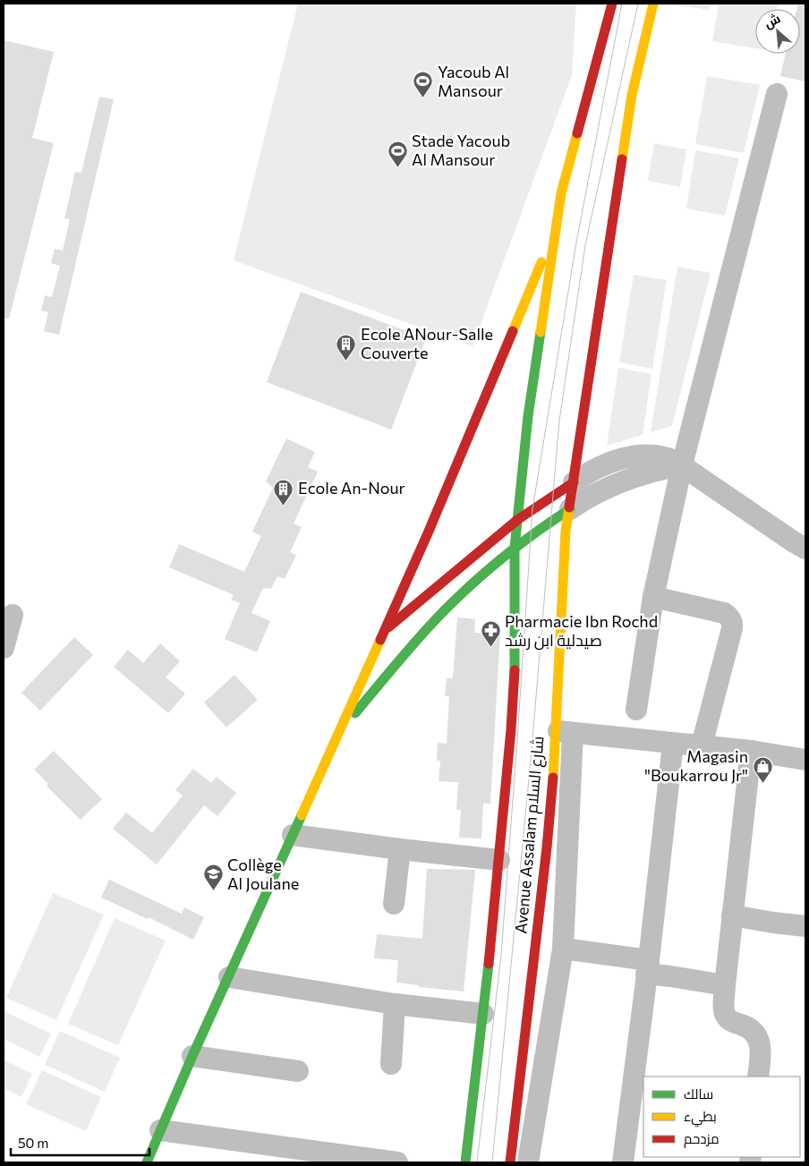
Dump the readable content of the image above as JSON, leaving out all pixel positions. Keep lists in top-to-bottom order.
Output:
{
  "streets": {
    "main road": ["Avenue Assalam شارع السلام"]
  },
  "places": {
    "sports": ["Yacoub Al Mansour", "Stade Yacoub Al Mansour"],
    "building": ["Ecole ANour-Salle Couverte", "Ecole An-Nour"],
    "pharmacy": ["Pharmacie Ibn Rochd صيدلية ابن رشد"],
    "shop": ["Magasin \"Boukarrou Jr\""],
    "school or university": ["Collège Al Joulane"]
  },
  "legend": ["سالك", "بطيء", "مزدحم"],
  "scale_bar": "50 m",
  "north": "top left"
}
